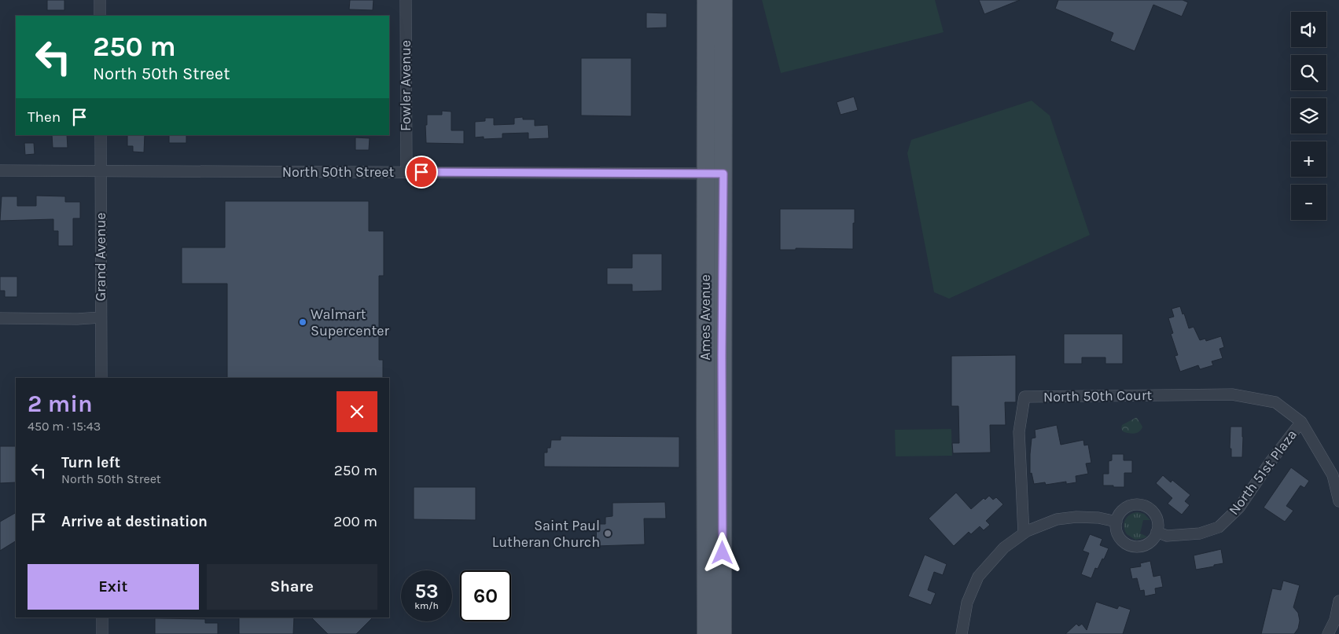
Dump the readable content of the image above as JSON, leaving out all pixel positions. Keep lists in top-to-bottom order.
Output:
{
  "streets": {
    "main road": ["Ames Avenue"],
    "street": [
      "Fowler Avenue",
      "North 50th Street",
      "Grand Avenue",
      "North 50th Court",
      "North 51st Plaza"
    ]
  },
  "crossings": [
    ["Fowler Avenue", "North 50th Street"],
    ["North 50th Street", "Grand Avenue"],
    ["North 50th Street", "Ames Avenue"],
    ["North 50th Court", "North 51st Plaza"]
  ],
  "places": ["Walmart Supercenter", "Saint Paul Lutheran Church"],
  "page": {
    "map_buttons": ["+", "−"],
    "turn": ["250 m", "North 50th Street"],
    "then": "Then",
    "heading": ["2 min", "450 m · 15:43"],
    "list": [
      {
        "name": "Turn left",
        "note": "North 50th Street",
        "value": "250 m"
      },
      {
        "name": "Arrive at destination",
        "value": "200 m"
      }
    ],
    "buttons": ["Exit", "Share"],
    "speed": "53 km/h",
    "limit": "60"
  }
}
